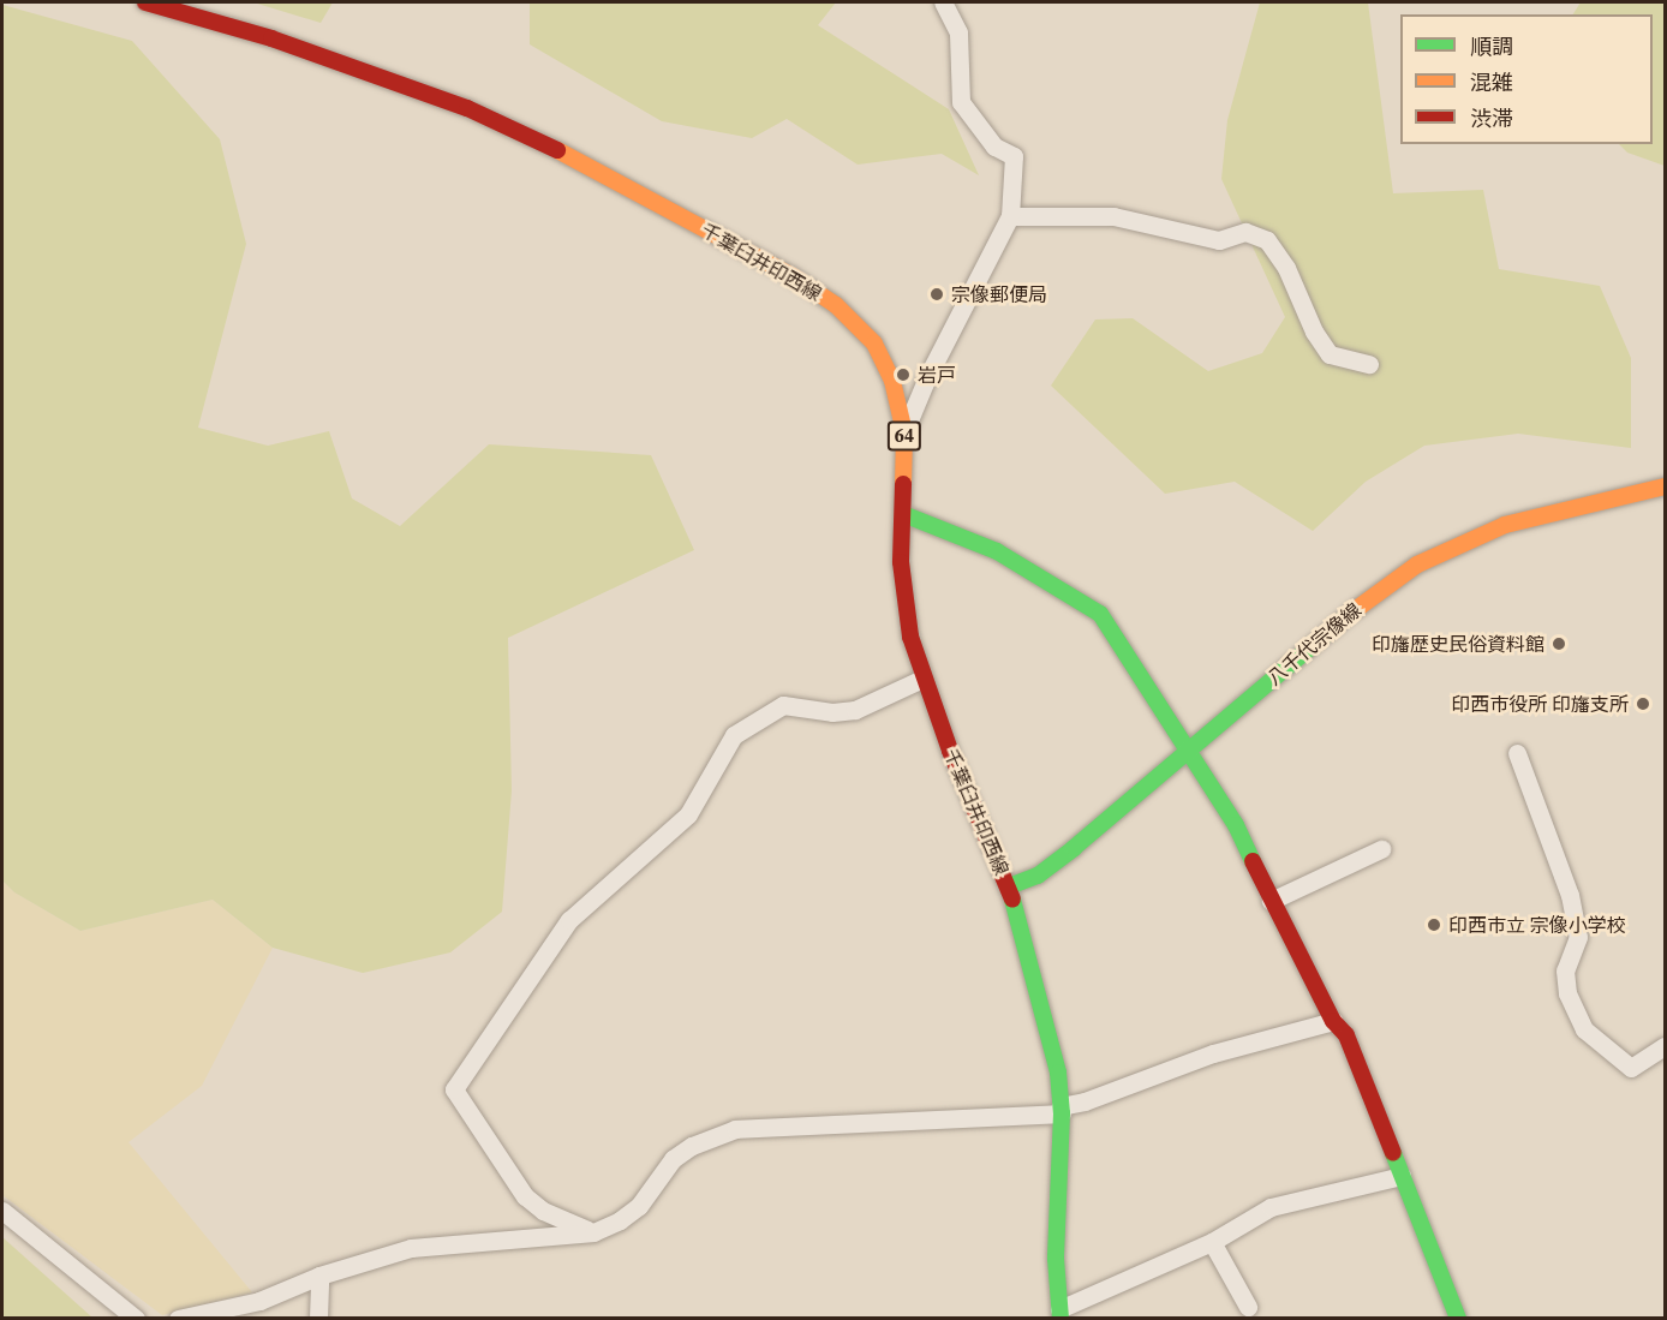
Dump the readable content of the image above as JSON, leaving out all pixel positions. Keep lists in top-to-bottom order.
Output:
{
  "streets": {
    "main road": ["千葉臼井印西線", "64", "八千代宗像線"]
  },
  "crossings": [
    ["千葉臼井印西線", "八千代宗像線"]
  ],
  "places": [
    "宗像郵便局",
    "岩戸",
    "印旛歴史民俗資料館",
    "印西市役所 印旛支所",
    "印西市立 宗像小学校"
  ],
  "legend": ["順調", "混雑", "渋滞"]
}
